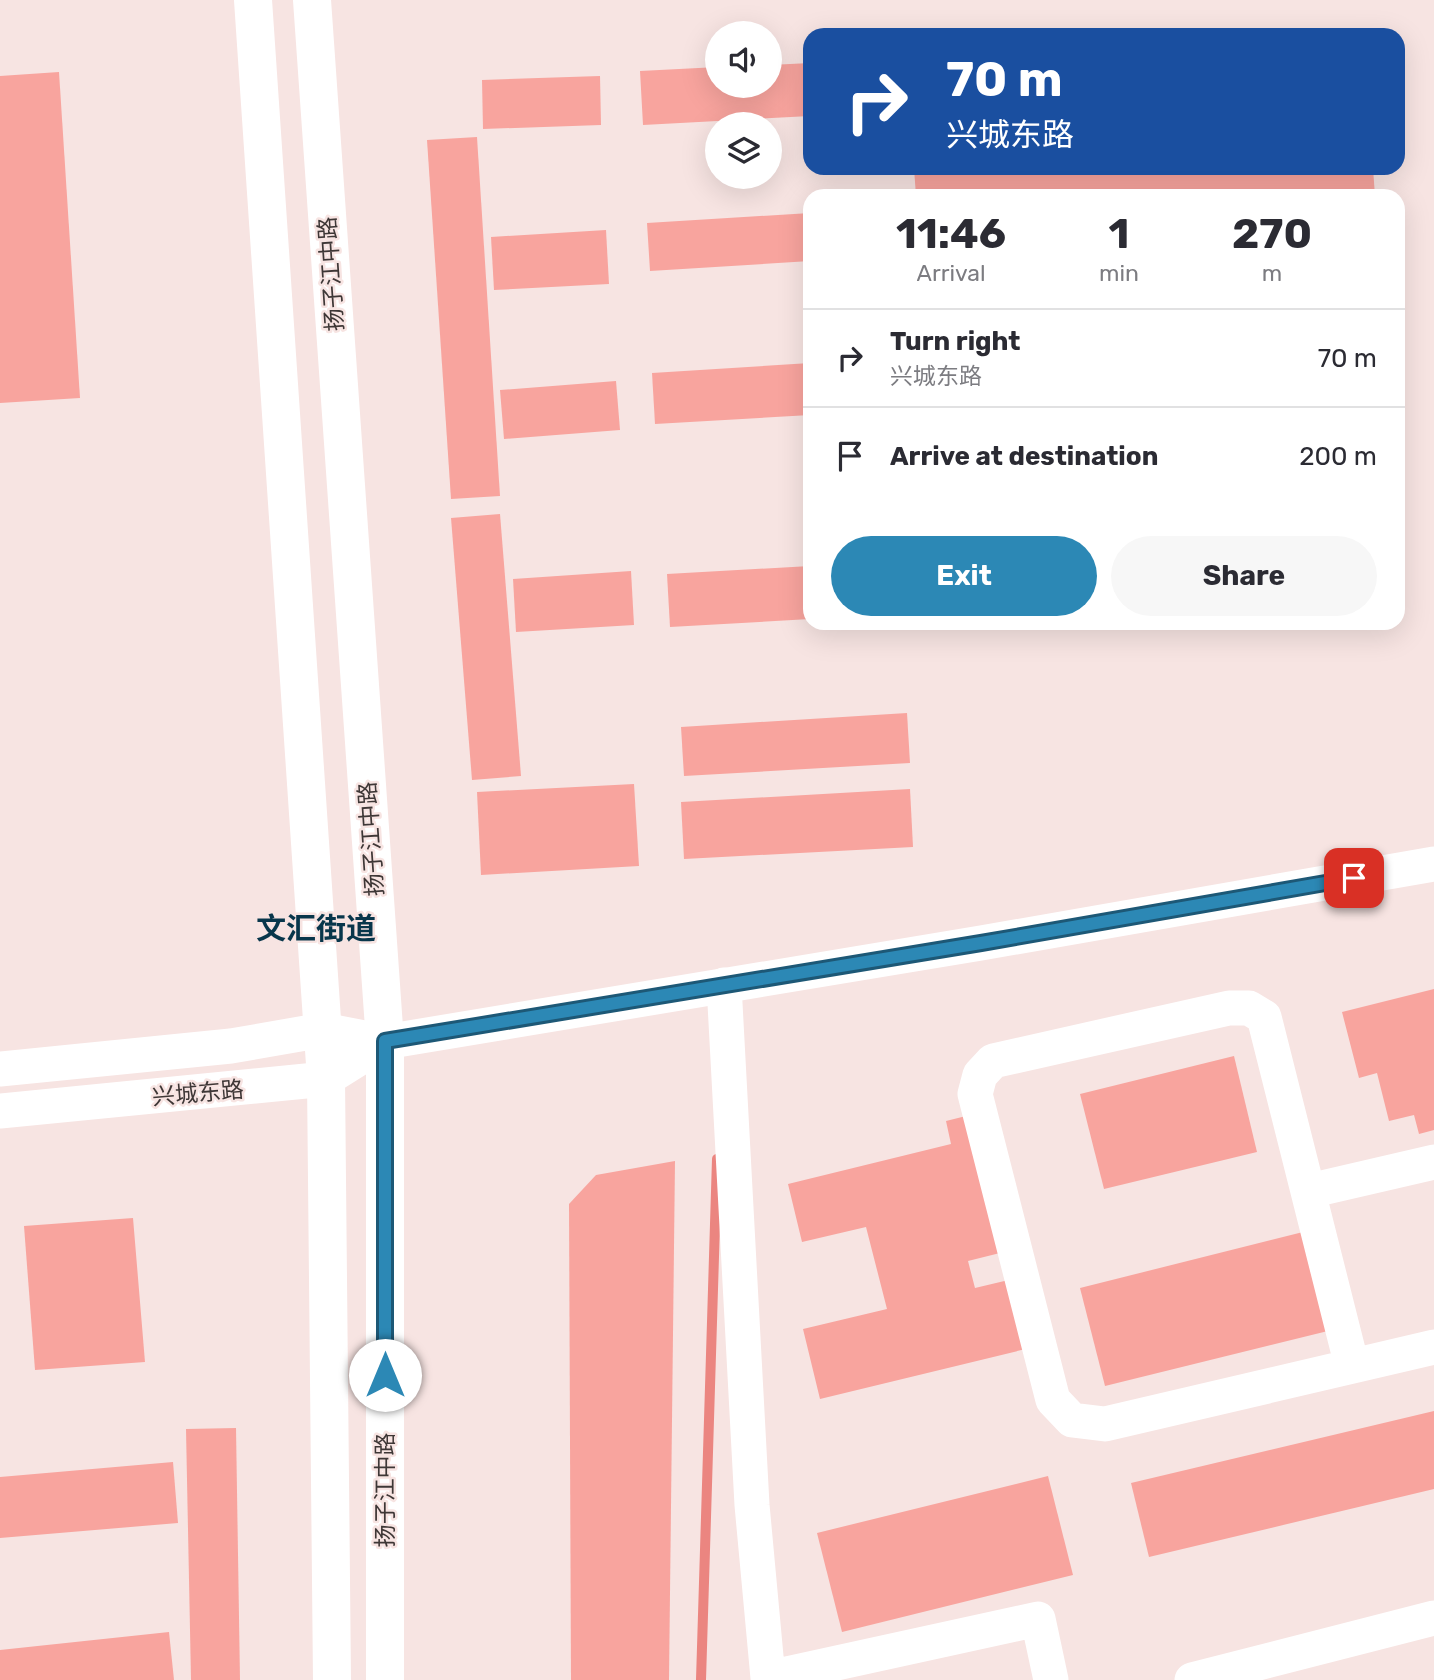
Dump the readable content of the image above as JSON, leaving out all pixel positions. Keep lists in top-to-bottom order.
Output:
{
  "streets": {
    "main road": ["扬子江中路"],
    "street": ["兴城东路"]
  },
  "crossings": [
    ["扬子江中路", "兴城东路"]
  ],
  "districts": ["文汇街道"],
  "page": {
    "turn": ["70 m", "兴城东路"],
    "eta": [
      "11:46",
      "Arrival",
      "1",
      "min",
      "270",
      "m"
    ],
    "list": [
      {
        "name": "Turn right",
        "note": "兴城东路",
        "value": "70 m"
      },
      {
        "name": "Arrive at destination",
        "value": "200 m"
      }
    ],
    "buttons": ["Exit", "Share"]
  }
}
